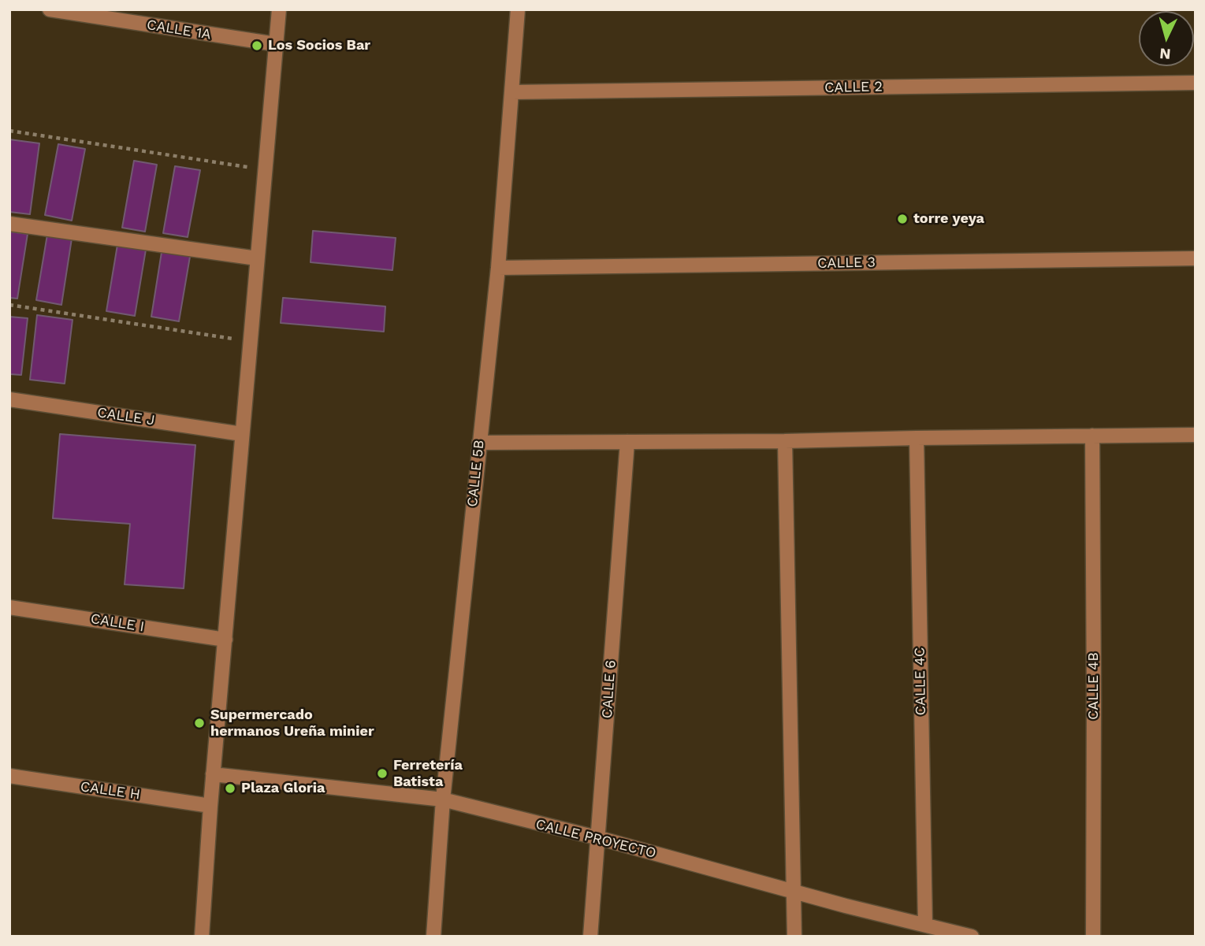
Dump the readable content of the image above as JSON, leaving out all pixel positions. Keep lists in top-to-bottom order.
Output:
{
  "streets": {
    "street": [
      "CALLE 1A",
      "CALLE 2",
      "CALLE 3",
      "CALLE J",
      "CALLE 5B",
      "CALLE I",
      "CALLE 4C",
      "CALLE 4B",
      "CALLE 6",
      "CALLE H",
      "CALLE PROYECTO"
    ]
  },
  "crossings": [
    ["CALLE 2", "CALLE 5B"],
    ["CALLE 3", "CALLE 5B"],
    ["CALLE 5B", "CALLE PROYECTO"],
    ["CALLE 4C", "CALLE PROYECTO"],
    ["CALLE 6", "CALLE PROYECTO"]
  ],
  "places": [
    "Los Socios Bar",
    "torre yeya",
    "Supermercado hermanos Ureña minier",
    "Ferretería Batista",
    "Plaza Gloria"
  ],
  "north": "bottom"
}
